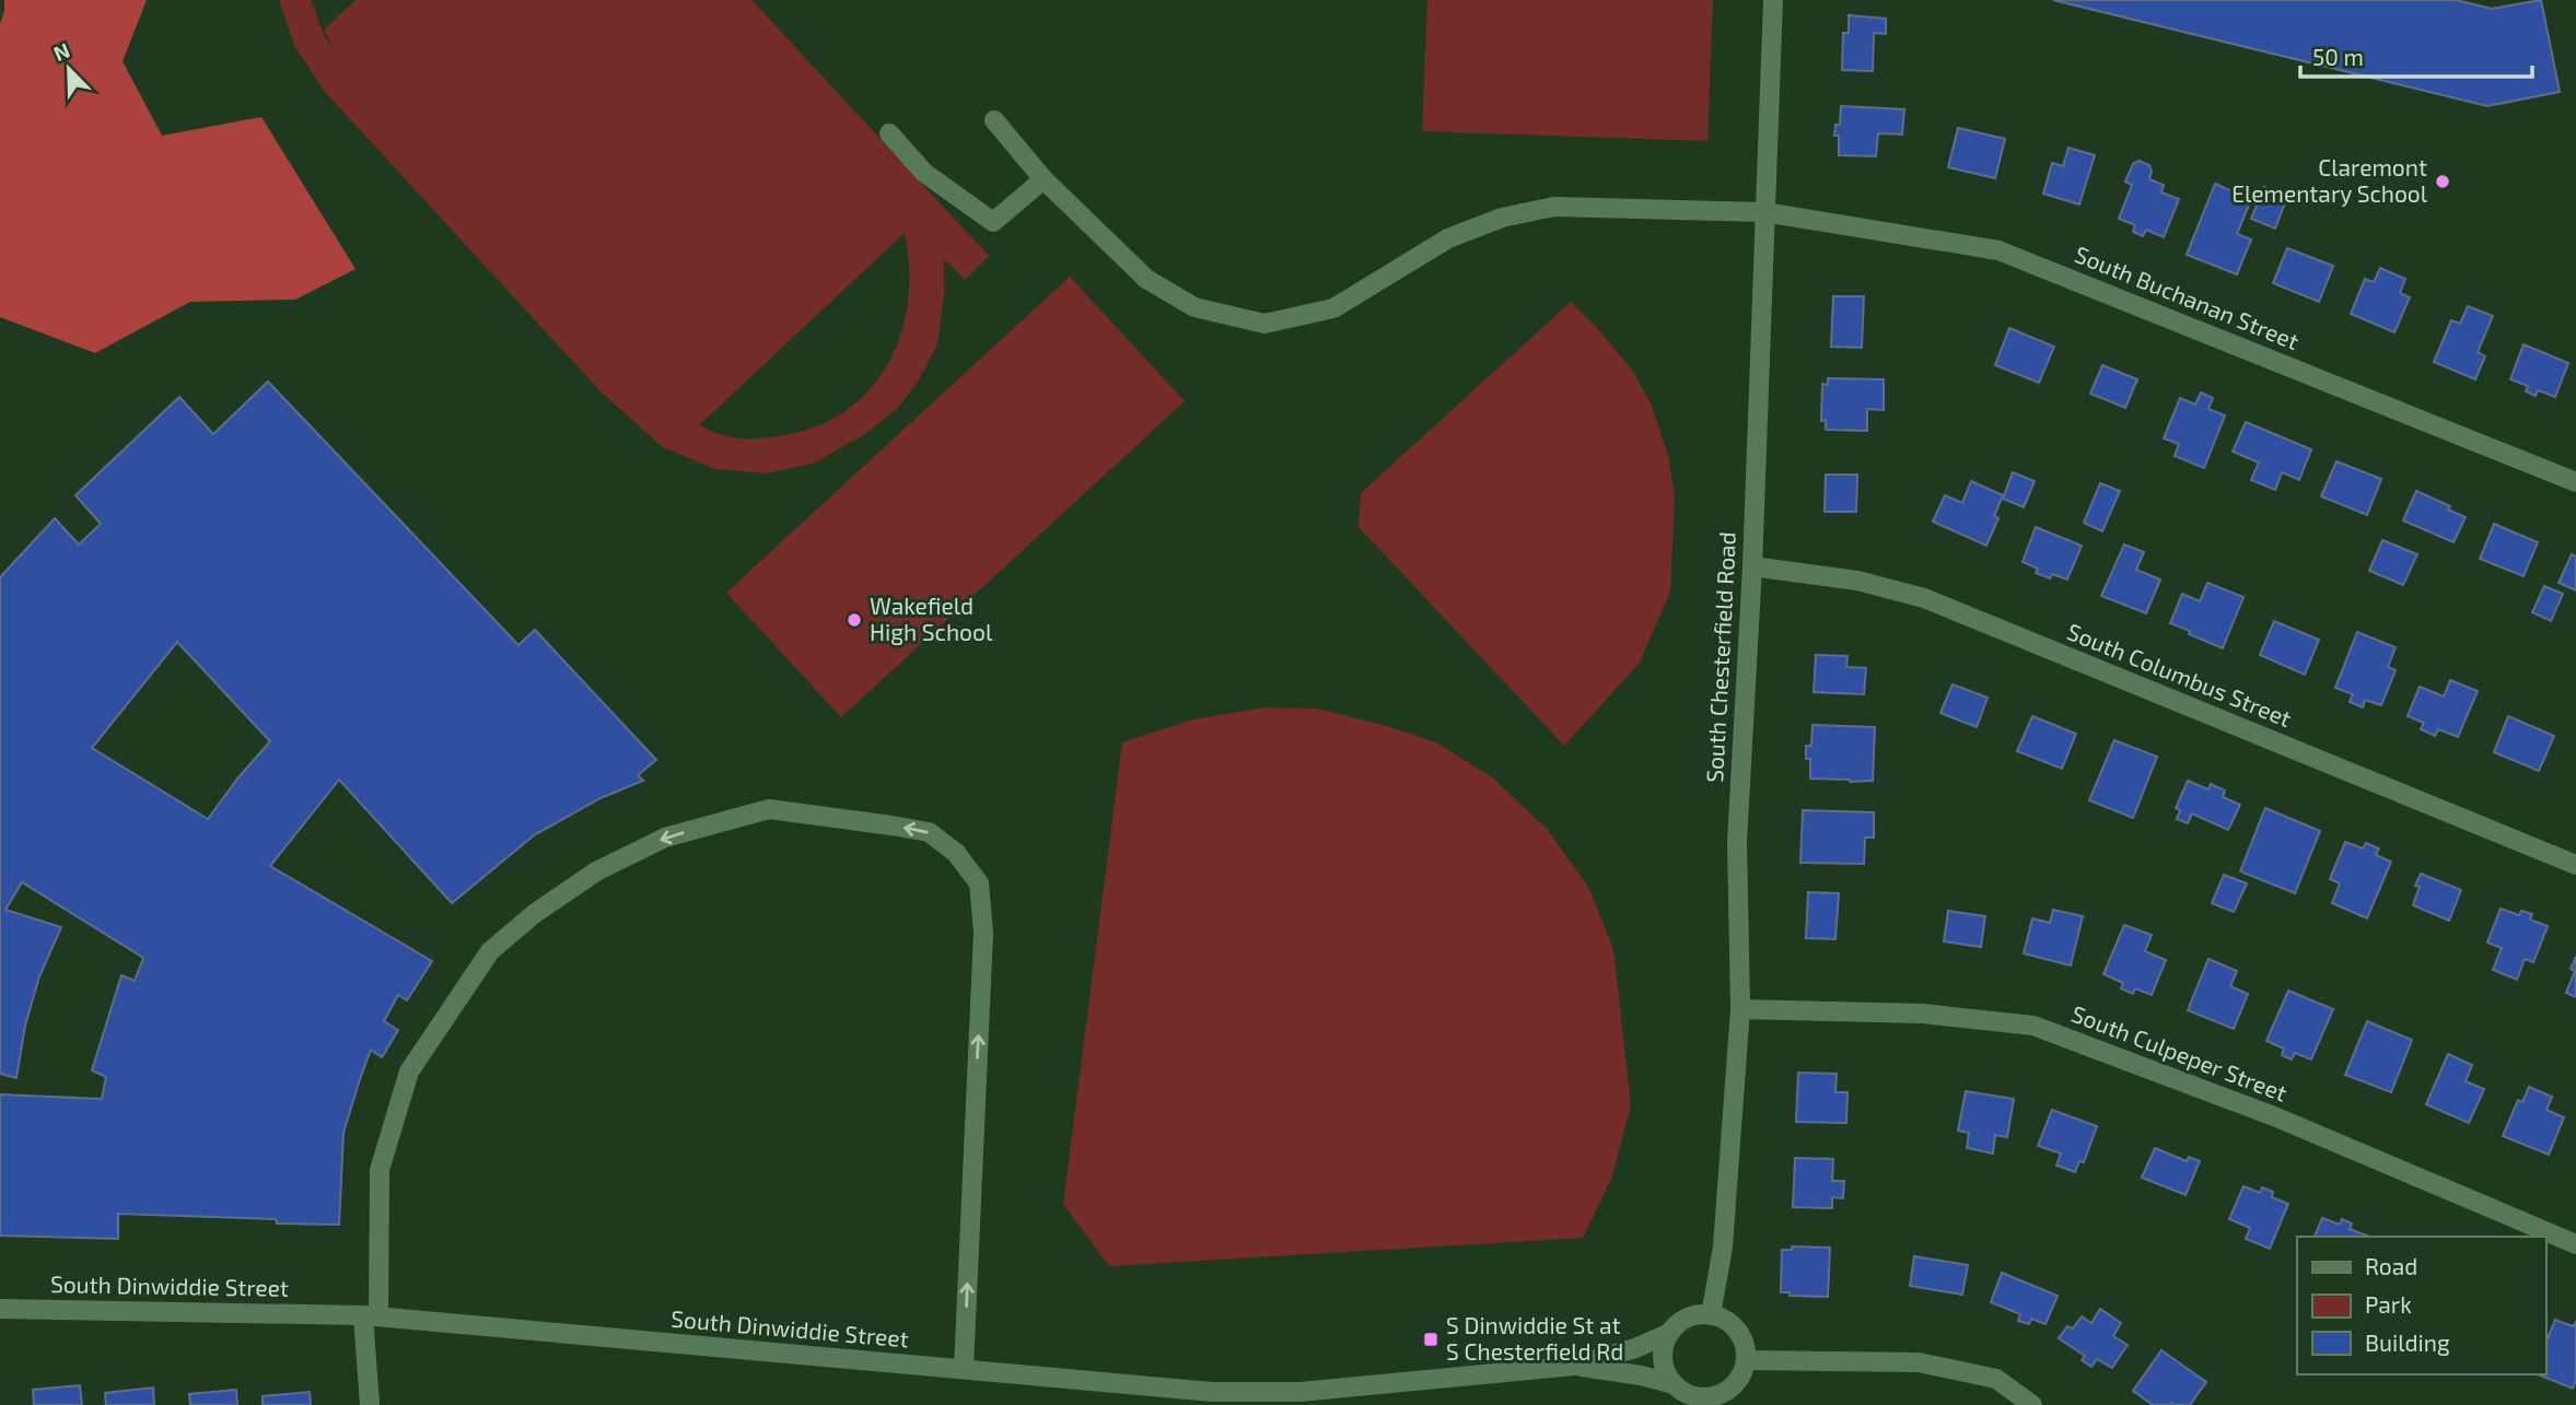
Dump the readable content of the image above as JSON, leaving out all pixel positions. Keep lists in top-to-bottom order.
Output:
{
  "streets": {
    "street": [
      "South Buchanan Street",
      "South Chesterfield Road",
      "South Columbus Street",
      "South Culpeper Street",
      "South Dinwiddie Street"
    ]
  },
  "crossings": [
    ["South Buchanan Street", "South Chesterfield Road"],
    ["South Chesterfield Road", "South Columbus Street"],
    ["South Chesterfield Road", "South Culpeper Street"],
    ["South Chesterfield Road", "South Dinwiddie Street"]
  ],
  "places": {
    "other": ["Claremont Elementary School", "Wakefield High School"],
    "transit": ["S Dinwiddie St at S Chesterfield Rd"]
  },
  "legend": ["Road", "Park", "Building"],
  "scale_bar": "50 m",
  "north": "top left"
}
